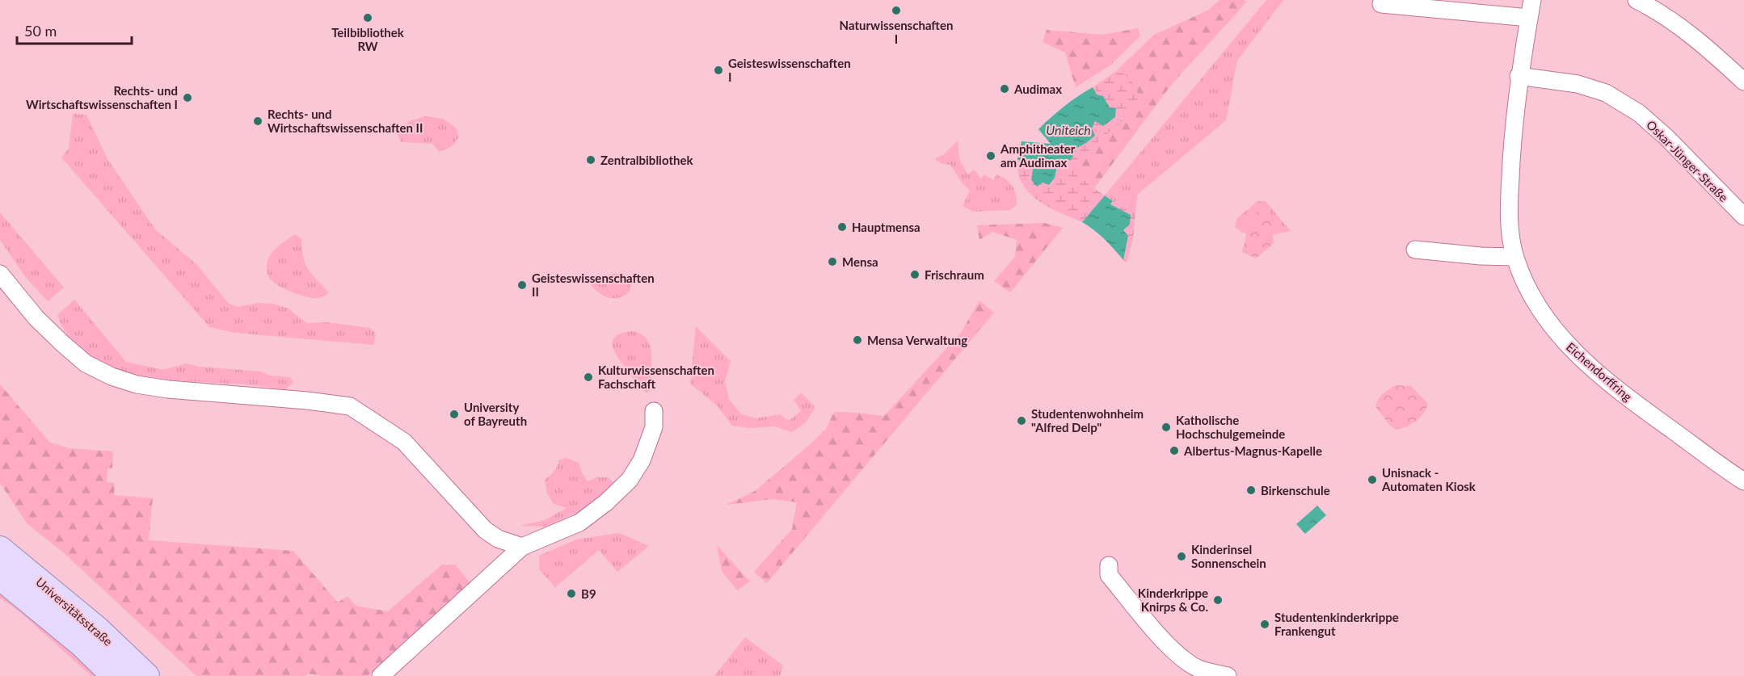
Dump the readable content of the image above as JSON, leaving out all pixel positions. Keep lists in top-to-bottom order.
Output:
{
  "streets": {
    "main road": ["Universitätsstraße"],
    "street": ["Oskar-Jünger-Straße", "Eichendorffring"]
  },
  "crossings": [
    ["Oskar-Jünger-Straße", "Eichendorffring"]
  ],
  "water": ["Uniteich"],
  "places": [
    "Naturwissenschaften I",
    "Teilbibliothek RW",
    "Geisteswissenschaften I",
    "Audimax",
    "Rechts- und Wirtschaftswissenschaften I",
    "Rechts- und Wirtschaftswissenschaften II",
    "Amphitheater am Audimax",
    "Zentralbibliothek",
    "Hauptmensa",
    "Mensa",
    "Frischraum",
    "Geisteswissenschaften II",
    "Mensa Verwaltung",
    "Kulturwissenschaften Fachschaft",
    "University of Bayreuth",
    "Studentenwohnheim \"Alfred Delp\"",
    "Katholische Hochschulgemeinde",
    "Albertus-Magnus-Kapelle",
    "Unisnack - Automaten Kiosk",
    "Birkenschule",
    "Kinderinsel Sonnenschein",
    "B9",
    "Kinderkrippe Knirps & Co.",
    "Studentenkinderkrippe Frankengut"
  ],
  "scale_bar": "50 m"
}
